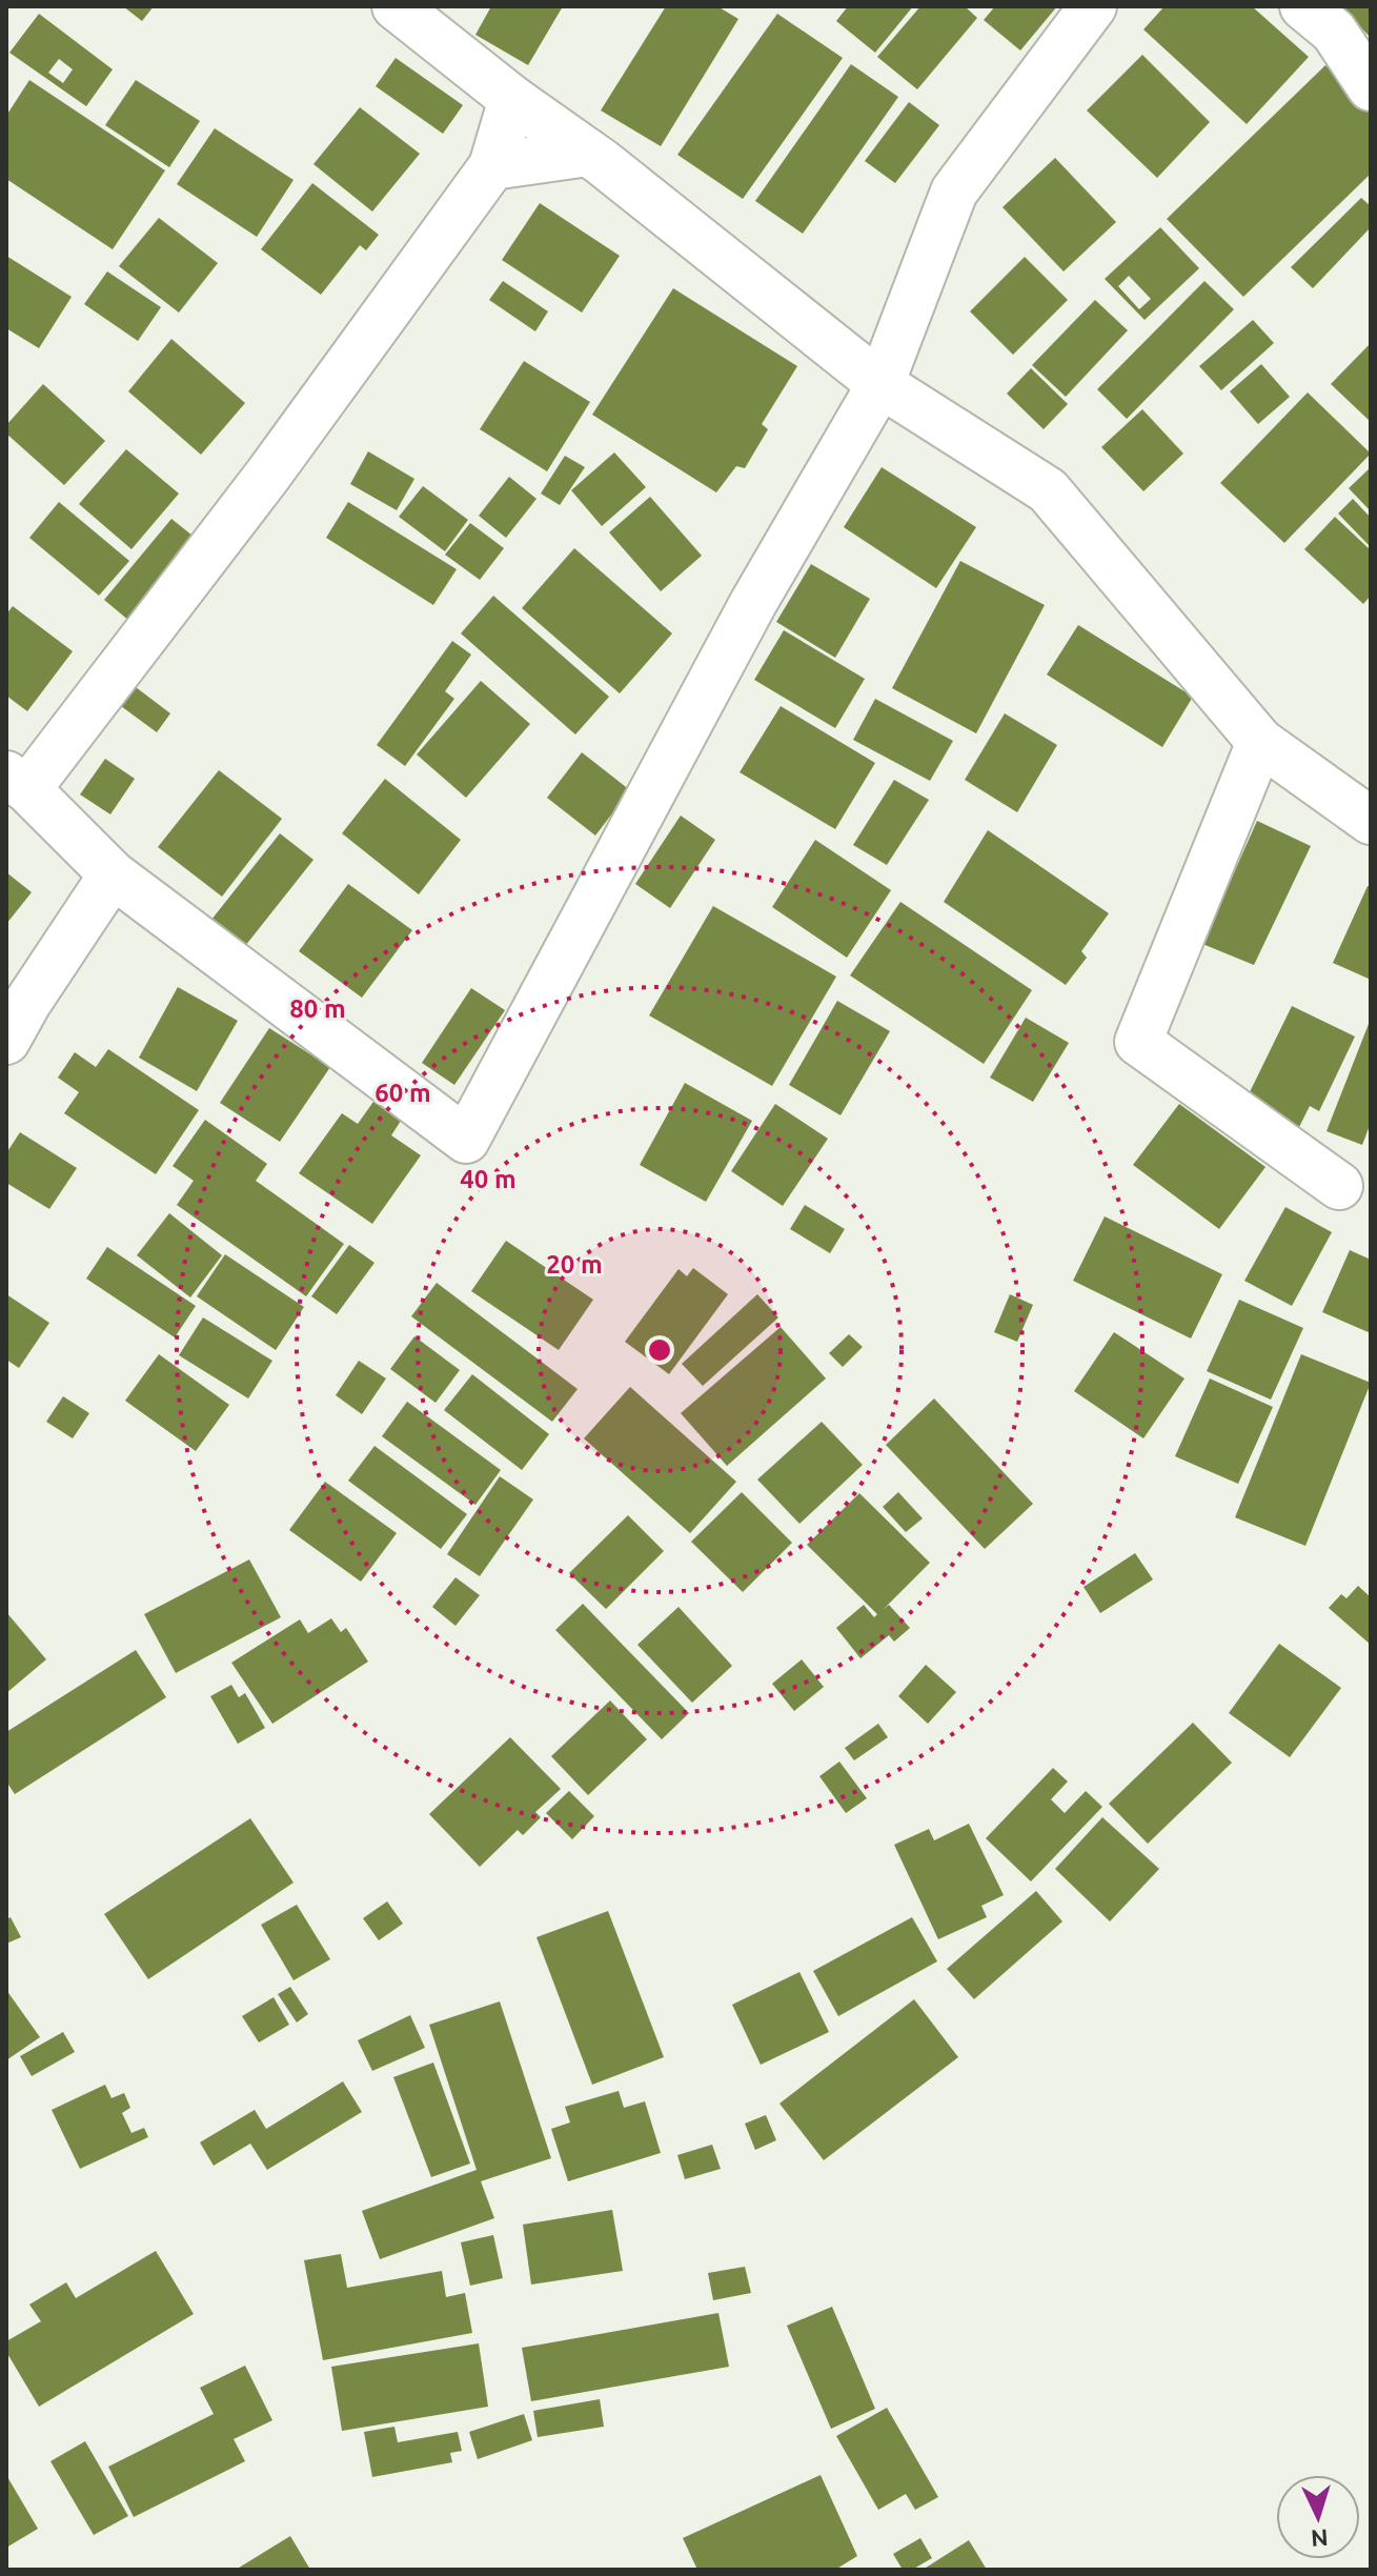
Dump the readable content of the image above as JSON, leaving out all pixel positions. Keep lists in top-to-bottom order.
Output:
{
  "north": "bottom",
  "rings": [
    "80 m",
    "60 m",
    "40 m",
    "20 m"
  ]
}
